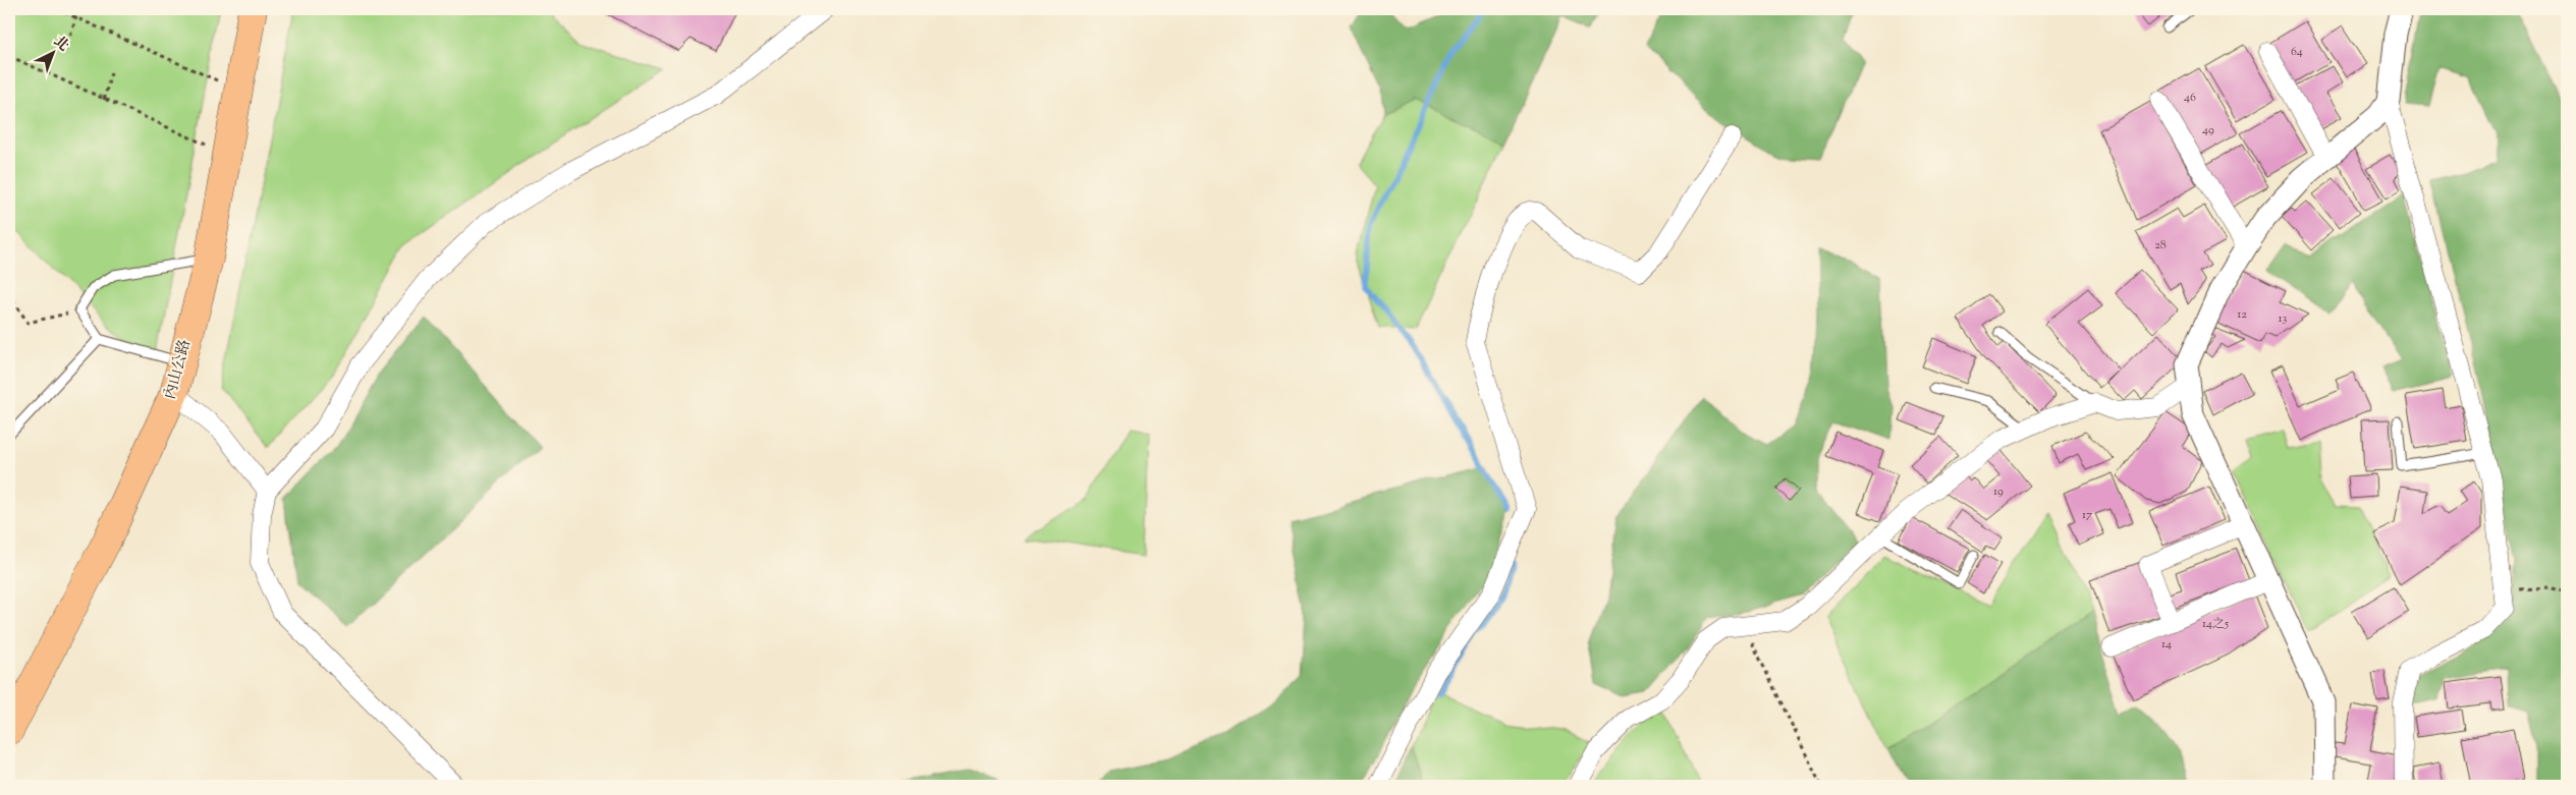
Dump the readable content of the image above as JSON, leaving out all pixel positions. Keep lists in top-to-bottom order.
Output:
{
  "streets": {
    "main road": ["內山公路"]
  },
  "house_numbers": [
    "64",
    "46",
    "49",
    "28",
    "12",
    "13",
    "19",
    "17",
    "14之5",
    "14"
  ],
  "north": "top right"
}
